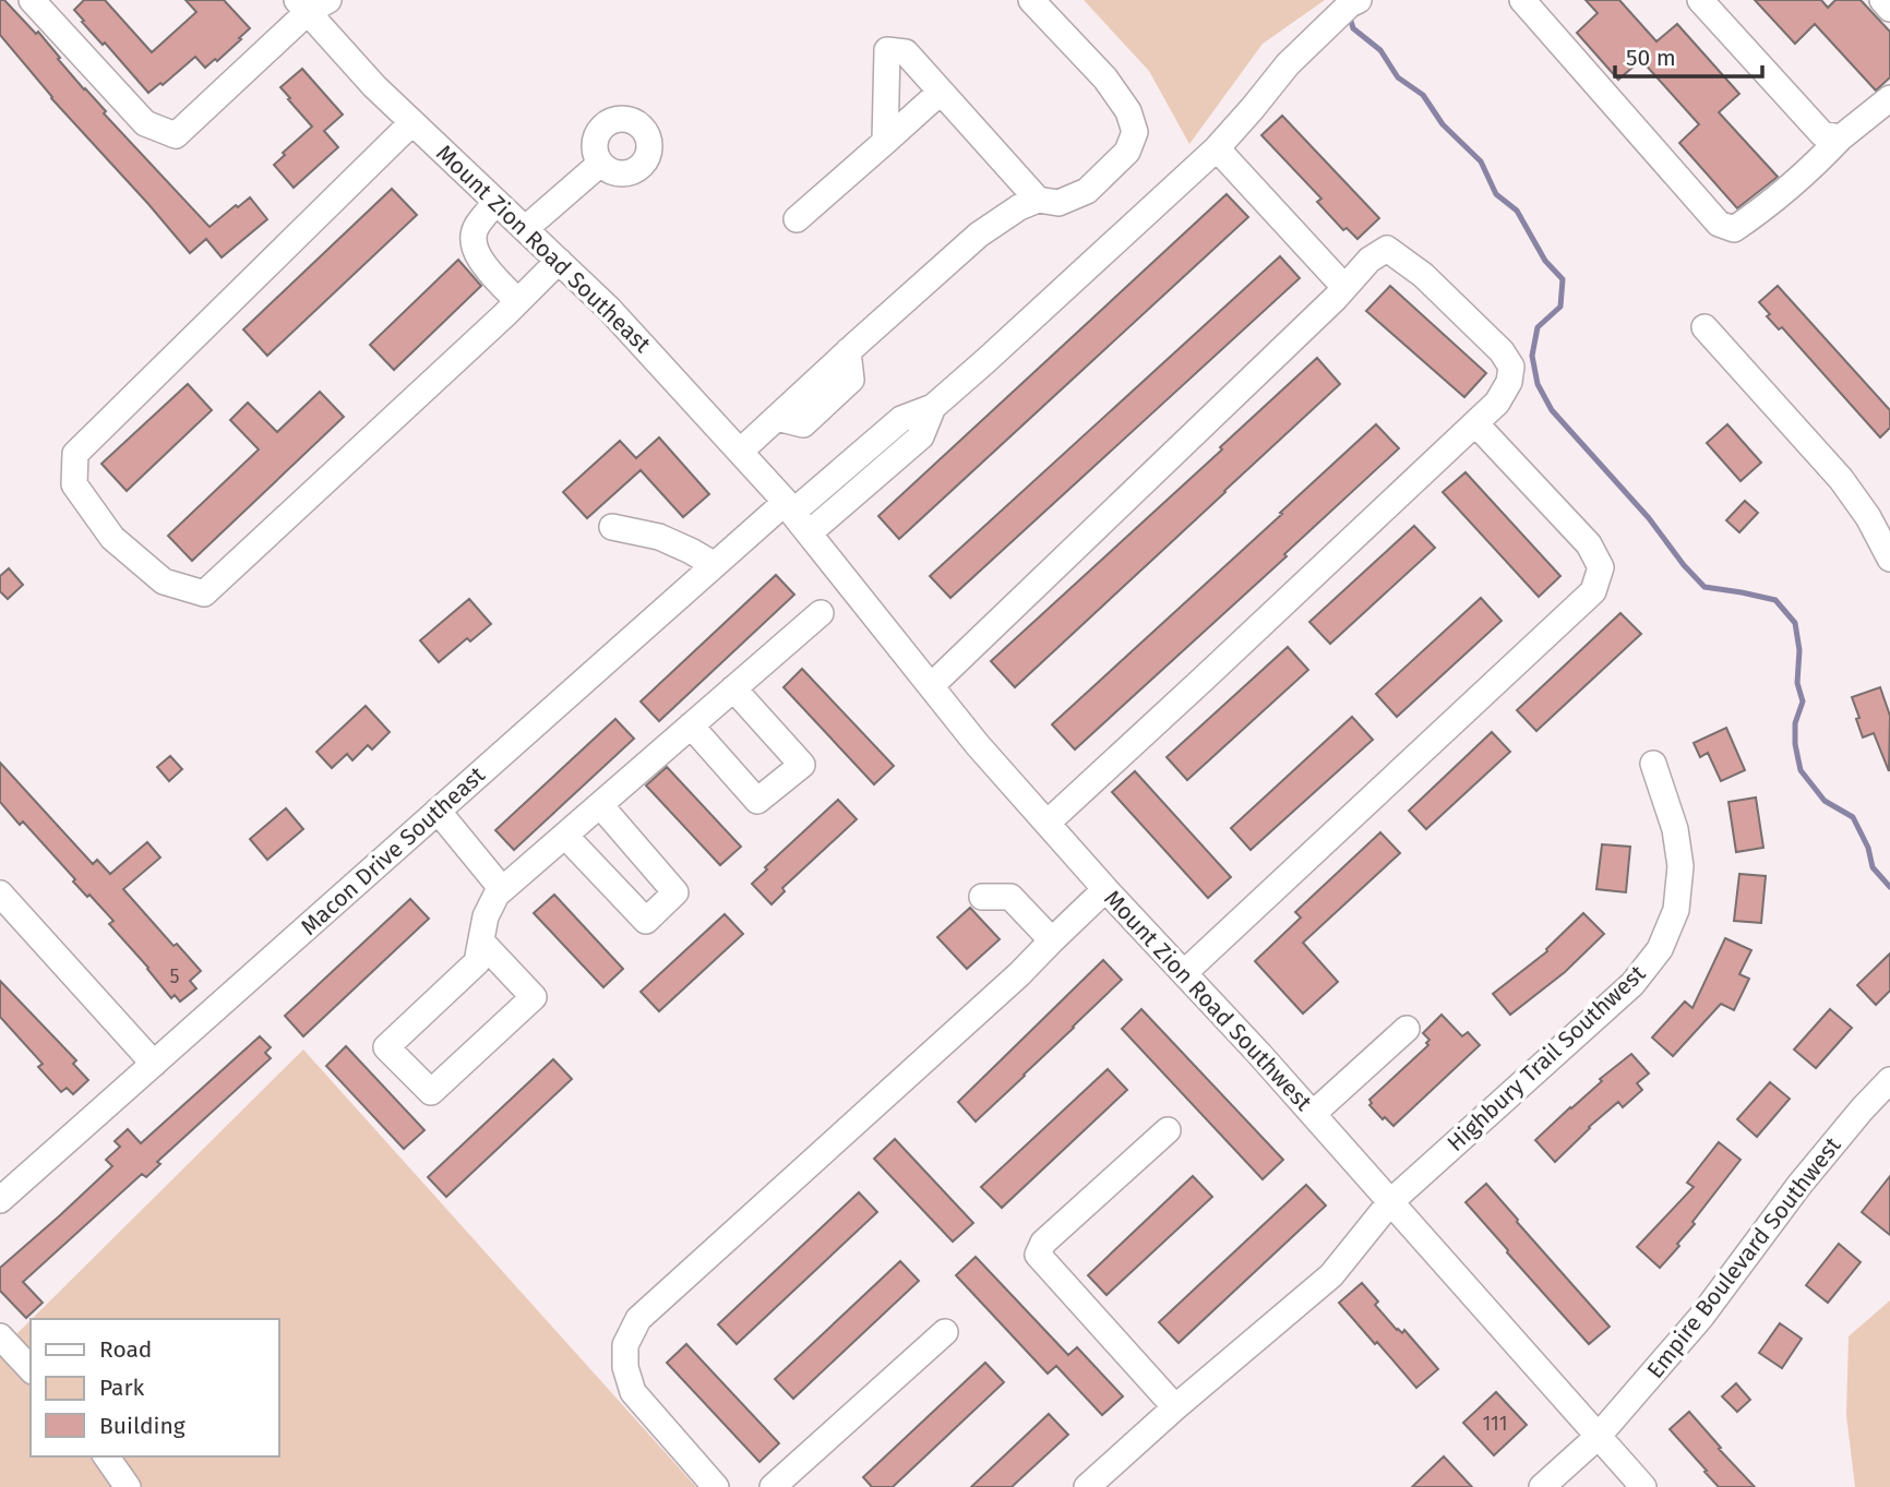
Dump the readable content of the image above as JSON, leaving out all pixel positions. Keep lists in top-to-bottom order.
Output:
{
  "streets": {
    "street": [
      "Mount Zion Road Southeast",
      "Macon Drive Southeast",
      "Mount Zion Road Southwest",
      "Highbury Trail Southwest",
      "Empire Boulevard Southwest"
    ]
  },
  "crossings": [
    ["Mount Zion Road Southeast", "Macon Drive Southeast"],
    ["Mount Zion Road Southeast", "Mount Zion Road Southwest"],
    ["Macon Drive Southeast", "Mount Zion Road Southwest"],
    ["Mount Zion Road Southwest", "Highbury Trail Southwest"],
    ["Mount Zion Road Southwest", "Empire Boulevard Southwest"]
  ],
  "house_numbers": ["5", "111"],
  "legend": ["Road", "Park", "Building"],
  "scale_bar": "50 m"
}
